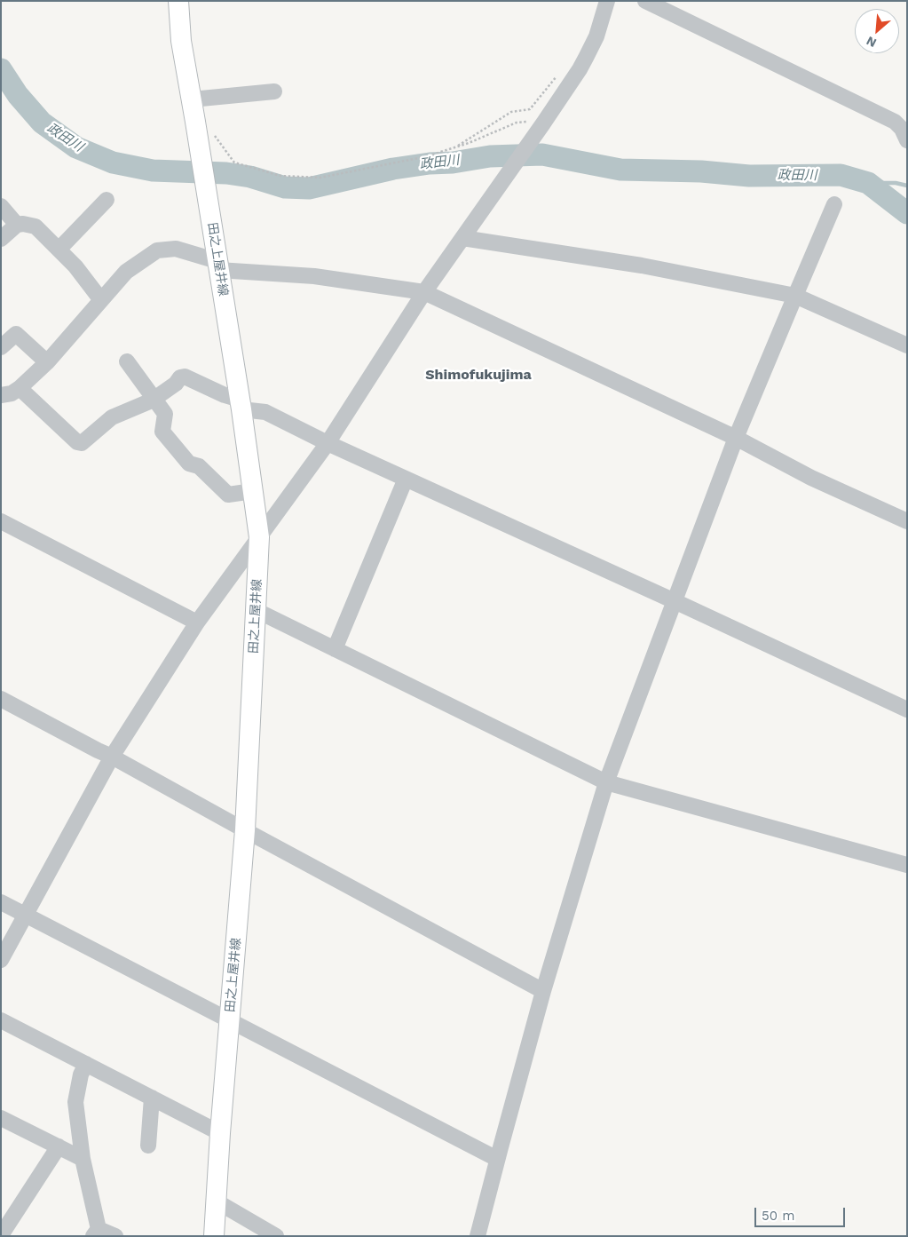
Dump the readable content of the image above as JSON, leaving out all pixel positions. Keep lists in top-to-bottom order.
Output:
{
  "streets": {
    "main road": ["田之上屋井線"]
  },
  "districts": ["Shimofukujima"],
  "water": ["政田川"],
  "scale_bar": "50 m",
  "north": "bottom left"
}
